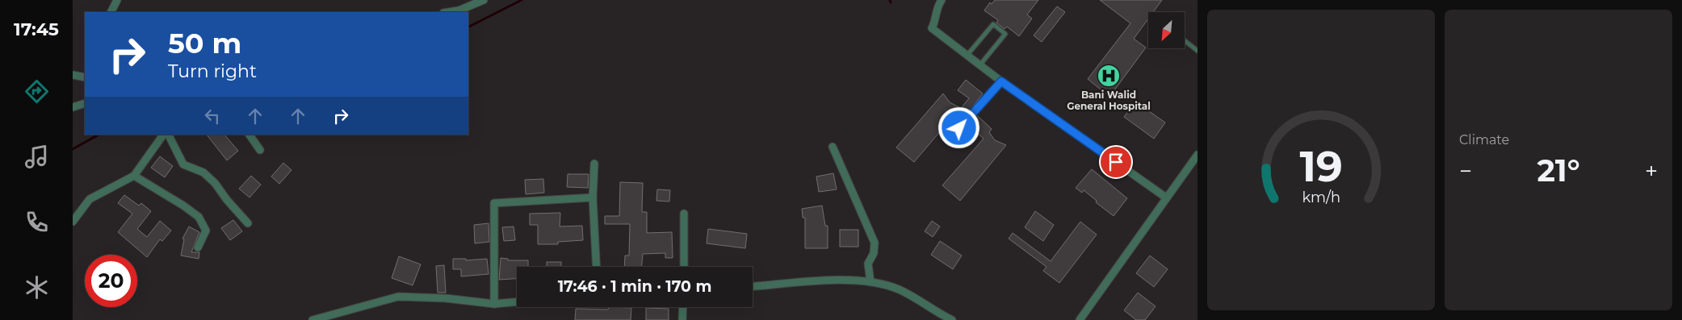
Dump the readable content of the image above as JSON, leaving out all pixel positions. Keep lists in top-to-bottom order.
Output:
{
  "places": {
    "hospital": ["Bani Walid General Hospital"]
  },
  "north": "bottom left",
  "page": {
    "tabs": "17:45",
    "tile": "Climate",
    "turn": ["50 m", "Turn right"],
    "heat": ["−", "21°", "+"],
    "limit": "20",
    "trip": "17:46 · 1 min · 170 m",
    "gauge": ["19", "km/h"]
  }
}
